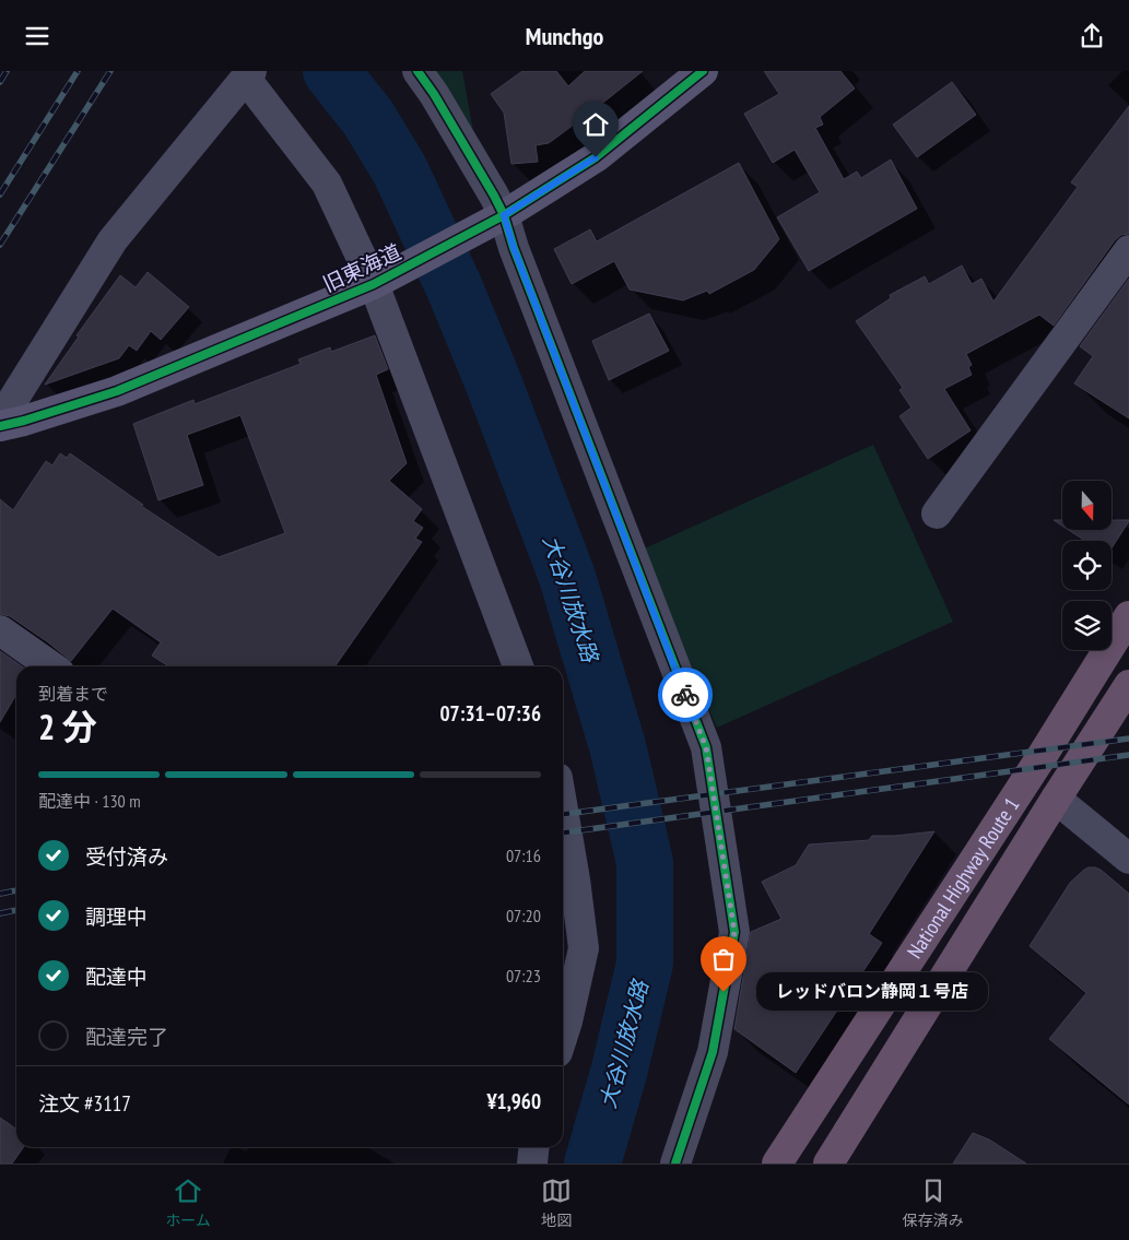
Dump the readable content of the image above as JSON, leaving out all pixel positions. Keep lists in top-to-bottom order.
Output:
{
  "streets": {
    "highway": ["National Highway Route 1"],
    "street": ["旧東海道"]
  },
  "water": ["大谷川放水路"],
  "places": ["レッドバロン静岡１号店"],
  "north": "bottom",
  "page": {
    "header": "Munchgo",
    "heading": ["2 分", "到着まで", "07:31–07:36"],
    "panel": ["注文 #3117", "¥1,960"],
    "bar": "配達中 · 130 m",
    "list": [
      ["受付済み", "07:16"],
      ["調理中", "07:20"],
      ["配達中", "07:23"],
      "配達完了"
    ],
    "bubble": "レッドバロン静岡１号店",
    "tabs": ["ホーム", "地図", "保存済み"]
  }
}
